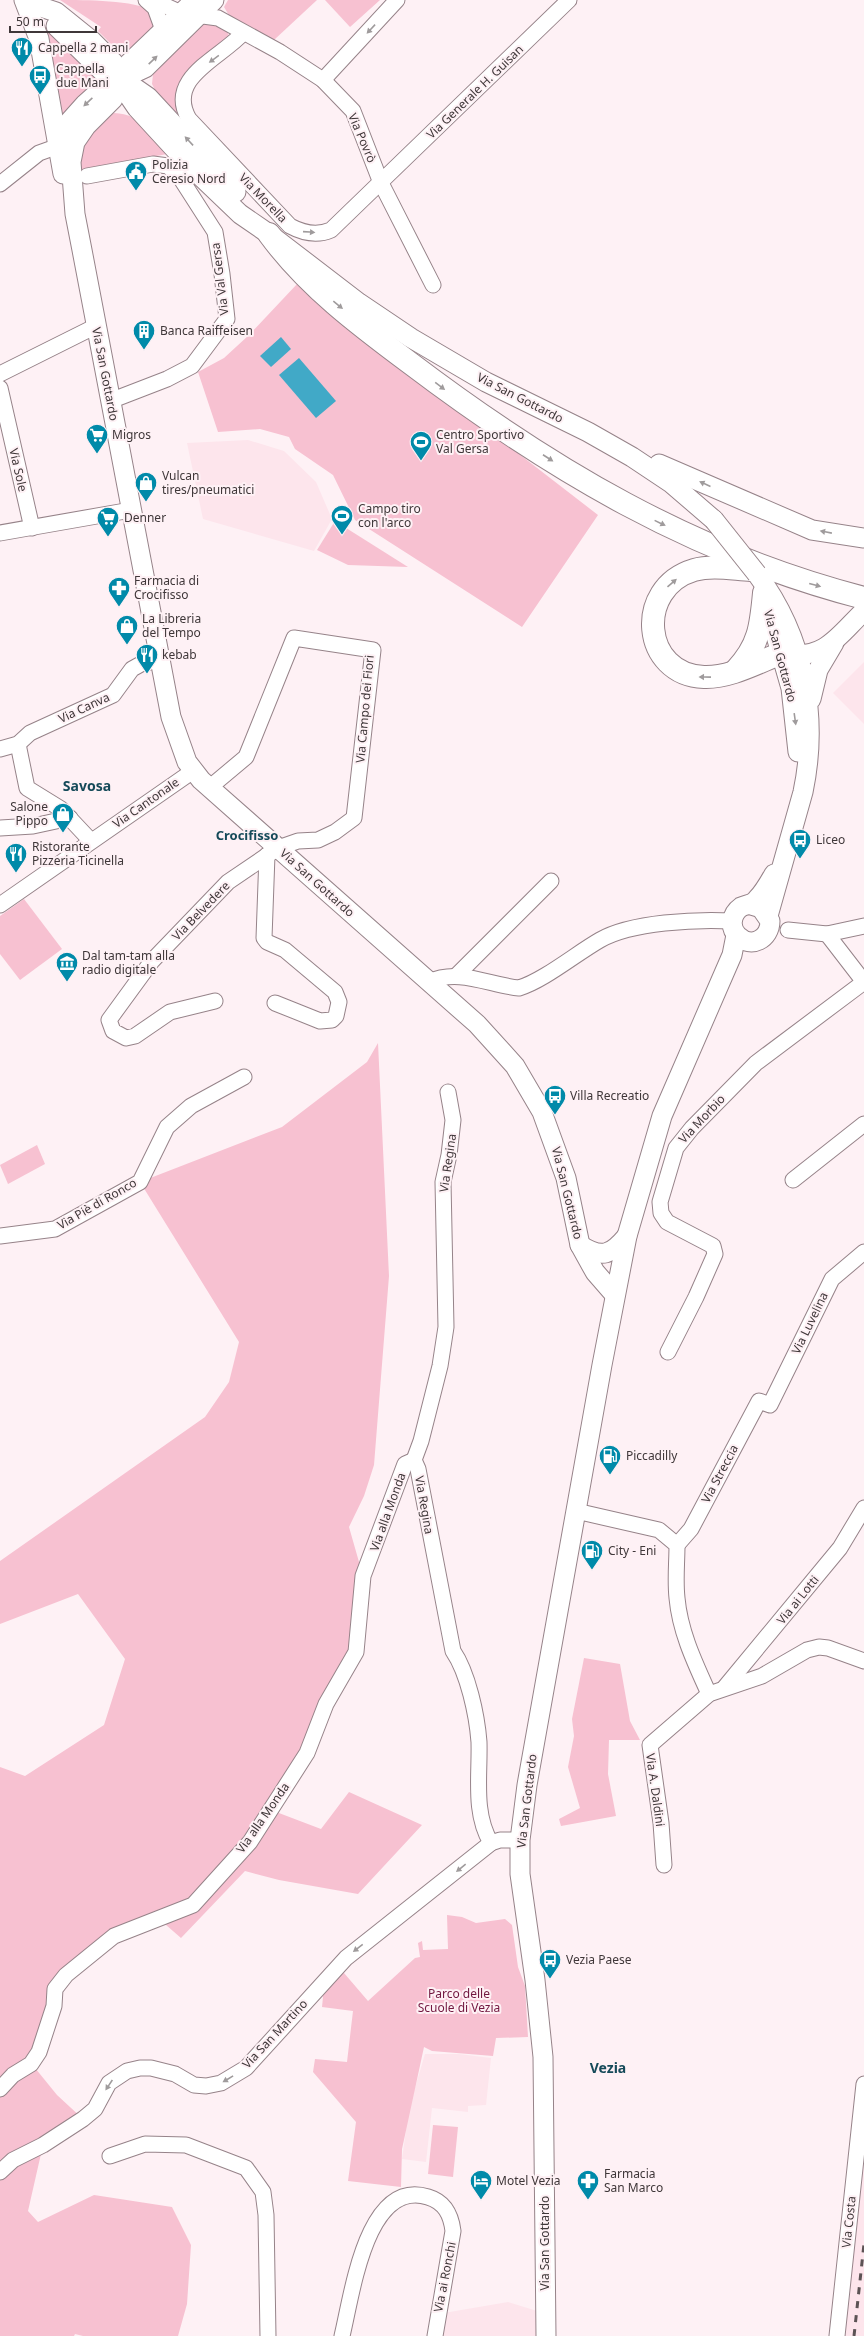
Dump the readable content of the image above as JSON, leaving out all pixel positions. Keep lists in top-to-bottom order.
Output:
{
  "streets": {
    "main road": ["Via San Gottardo"],
    "street": [
      "Via Generale H. Guisan",
      "Via Povrò",
      "Via Morella",
      "Via Val Gersa",
      "Via Sole",
      "Via Canva",
      "Via Campo dei Fiori",
      "Via Cantonale",
      "Via Belvedere",
      "Via Morbio",
      "Via Regina",
      "Via Piè di Ronco",
      "Via Luvelina",
      "Via Streccia",
      "Via alla Monda",
      "Via ai Lotti",
      "Via A. Daldini",
      "Via San Martino",
      "Via Costa",
      "Via ai Ronchi"
    ]
  },
  "crossings": [
    ["Via Generale H. Guisan", "Via Povrò"],
    ["Via Generale H. Guisan", "Via Morella"],
    ["Via Povrò", "Via Morella"],
    ["Via Val Gersa", "Via San Gottardo"],
    ["Via San Gottardo", "Via Canva"],
    ["Via San Gottardo", "Via Campo dei Fiori"],
    ["Via San Gottardo", "Via Cantonale"],
    ["Via San Gottardo", "Via Belvedere"],
    ["Via Campo dei Fiori", "Via Belvedere"],
    ["Via Regina", "Via alla Monda"],
    ["Via Regina", "Via San Martino"],
    ["Via Luvelina", "Via Streccia"]
  ],
  "one_way": ["Via San Martino"],
  "districts": ["Savosa", "Crocifisso", "Vezia"],
  "parks": ["Parco delle Scuole di Vezia"],
  "places": {
    "restaurant": ["Cappella 2 mani", "kebab", "Ristorante Pizzeria Ticinella"],
    "bus stop": [
      "Cappella due Mani",
      "Liceo",
      "Villa Recreatio",
      "Vezia Paese"
    ],
    "public building": ["Polizia Ceresio Nord"],
    "building": ["Banca Raiffeisen"],
    "supermarket": ["Migros", "Denner"],
    "sports": ["Centro Sportivo Val Gersa", "Campo tiro con l'arco"],
    "shop": ["Vulcan tires/pneumatici", "La Libreria del Tempo", "Salone Pippo"],
    "pharmacy": ["Farmacia di Crocifisso", "Farmacia San Marco"],
    "museum": ["Dal tam-tam alla radio digitale"],
    "fuel station": ["Piccadilly", "City - Eni"],
    "hotel": ["Motel Vezia"]
  },
  "scale_bar": "50 m"
}
